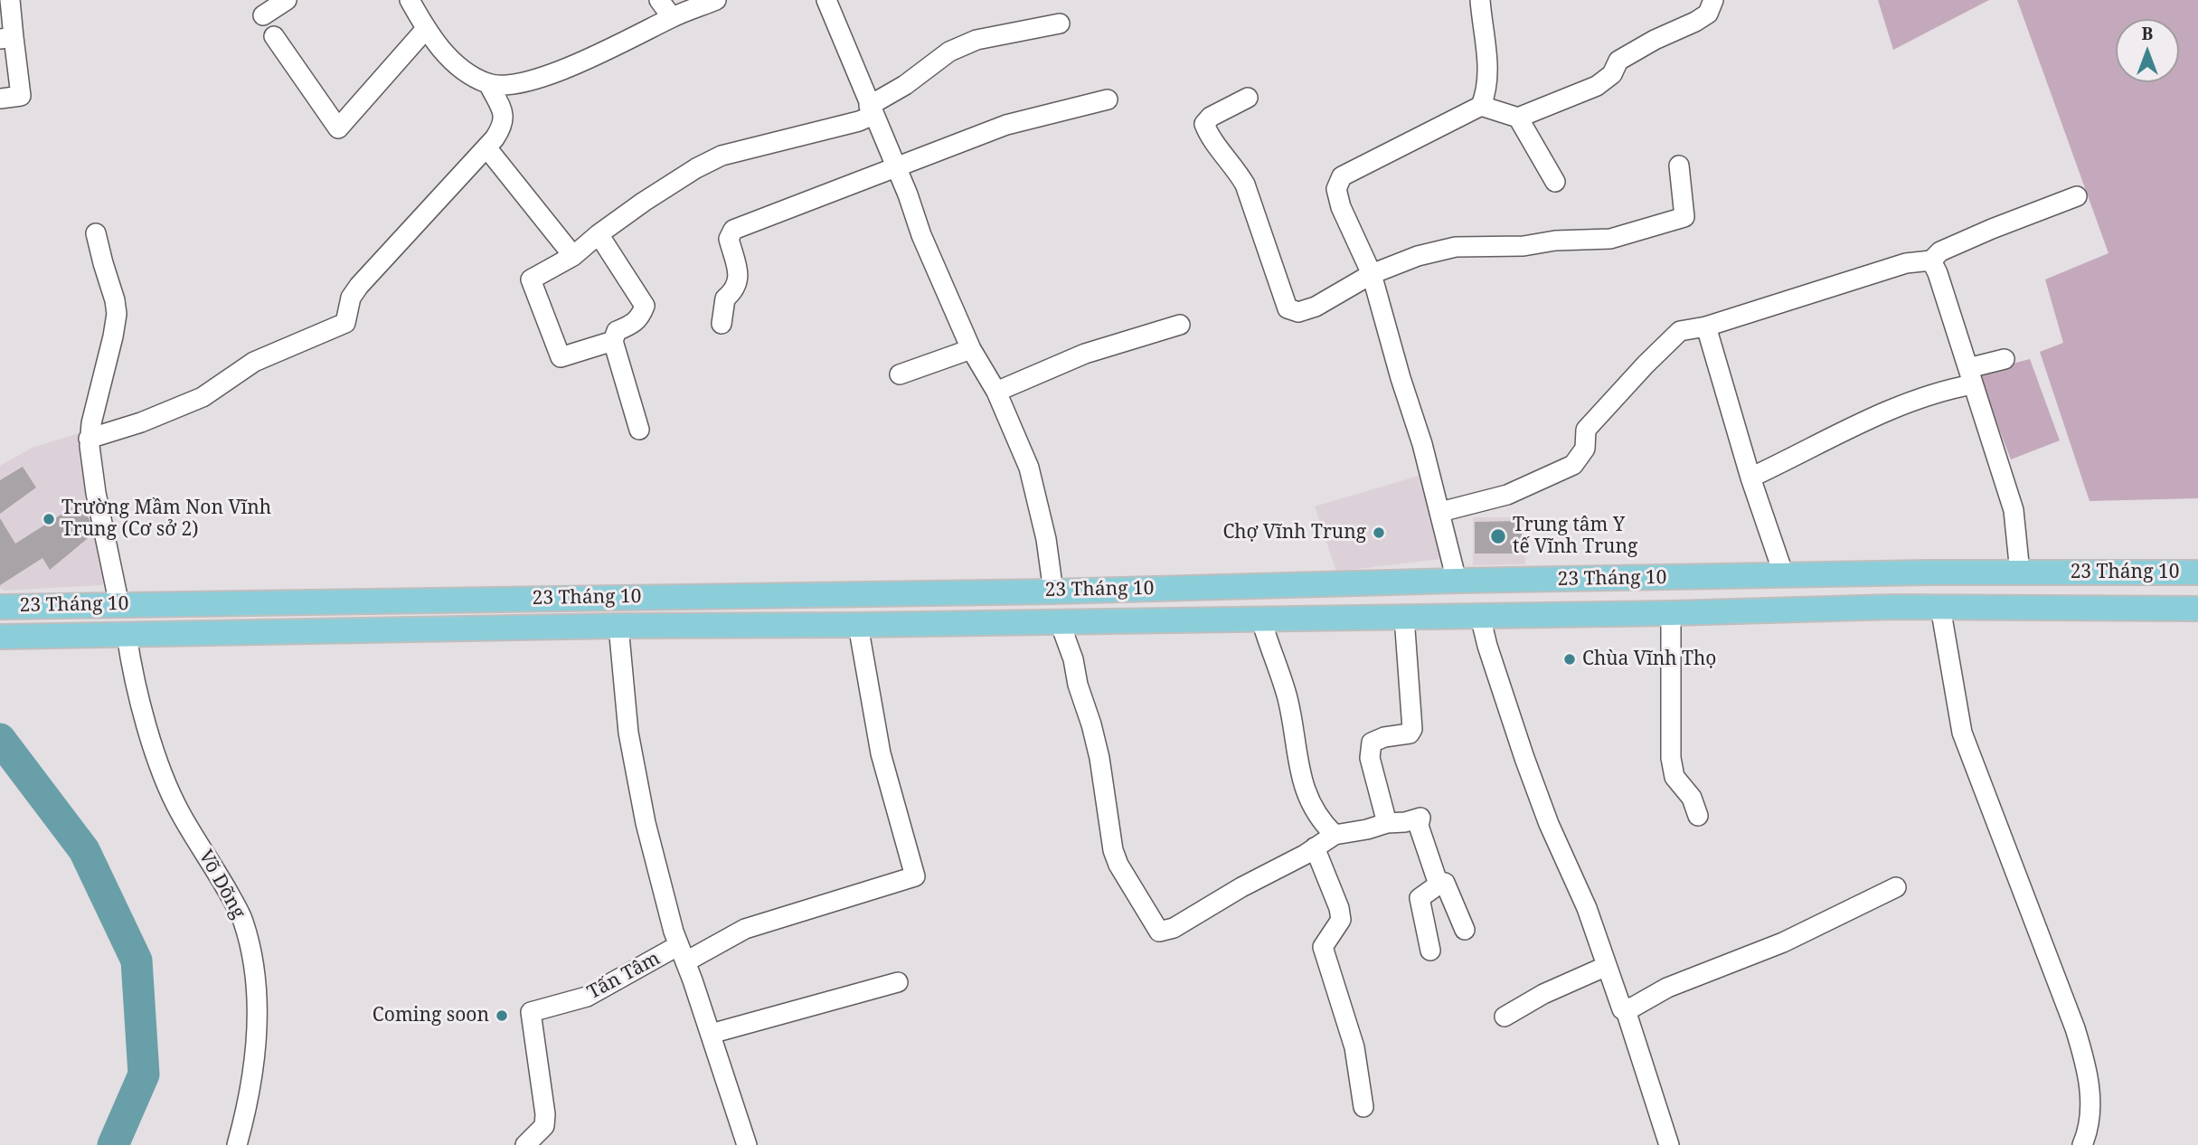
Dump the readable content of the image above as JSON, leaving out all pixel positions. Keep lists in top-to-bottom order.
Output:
{
  "streets": {
    "main road": ["23 Tháng 10"],
    "street": ["Võ Dõng", "Tấn Tâm"]
  },
  "crossings": [
    ["23 Tháng 10", "Võ Dõng"],
    ["23 Tháng 10", "Tấn Tâm"]
  ],
  "places": [
    "Trường Mầm Non Vĩnh Trung (Cơ sở 2)",
    "Chợ Vĩnh Trung",
    "Trung tâm Y tế Vĩnh Trung",
    "Chùa Vĩnh Thọ",
    "Coming soon"
  ],
  "north": "top"
}
